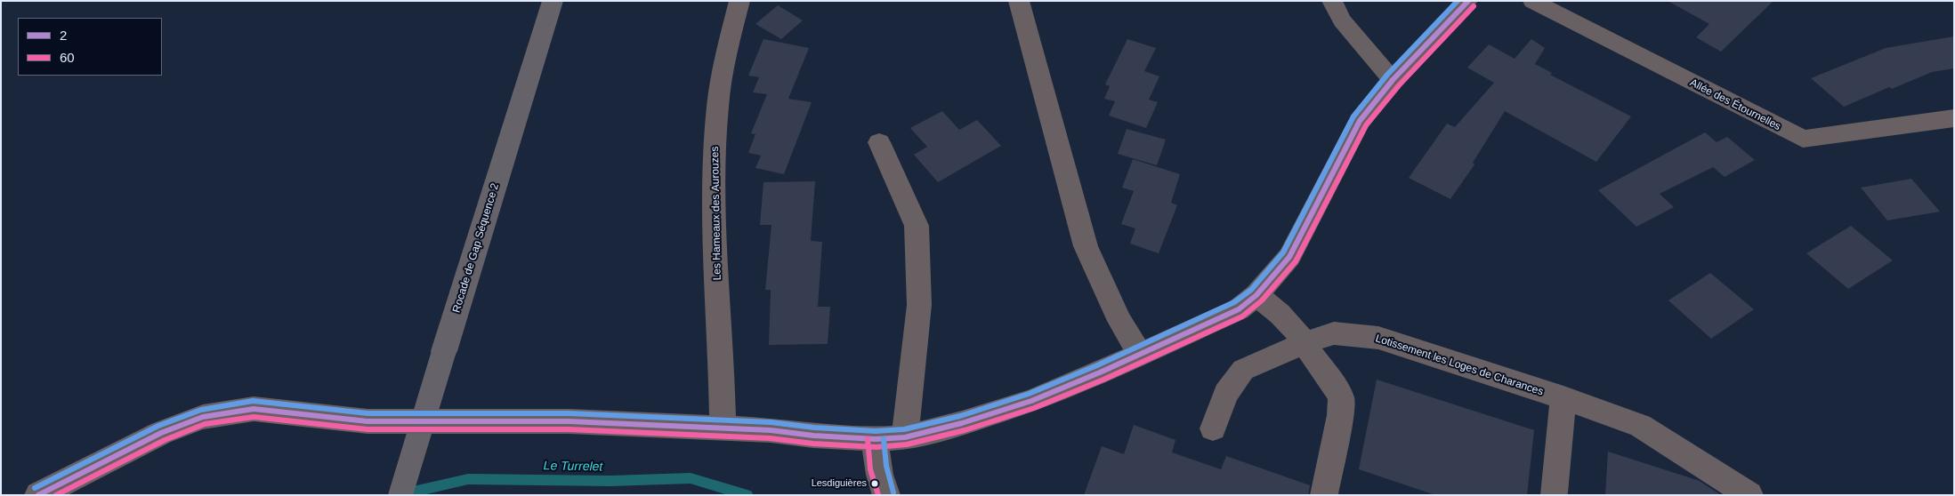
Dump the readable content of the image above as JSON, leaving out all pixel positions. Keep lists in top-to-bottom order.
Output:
{
  "streets": {
    "main road": ["Rocade de Gap Séquence 2"],
    "street": ["Allée des Étournelles", "Les Hameaux des Aurouzes", "Lotissement les Loges de Charances"]
  },
  "water": ["Le Turrelet"],
  "places": ["Lesdiguières"],
  "lines": ["transit line 2", "transit line 60"],
  "legend": ["2", "60"]
}
